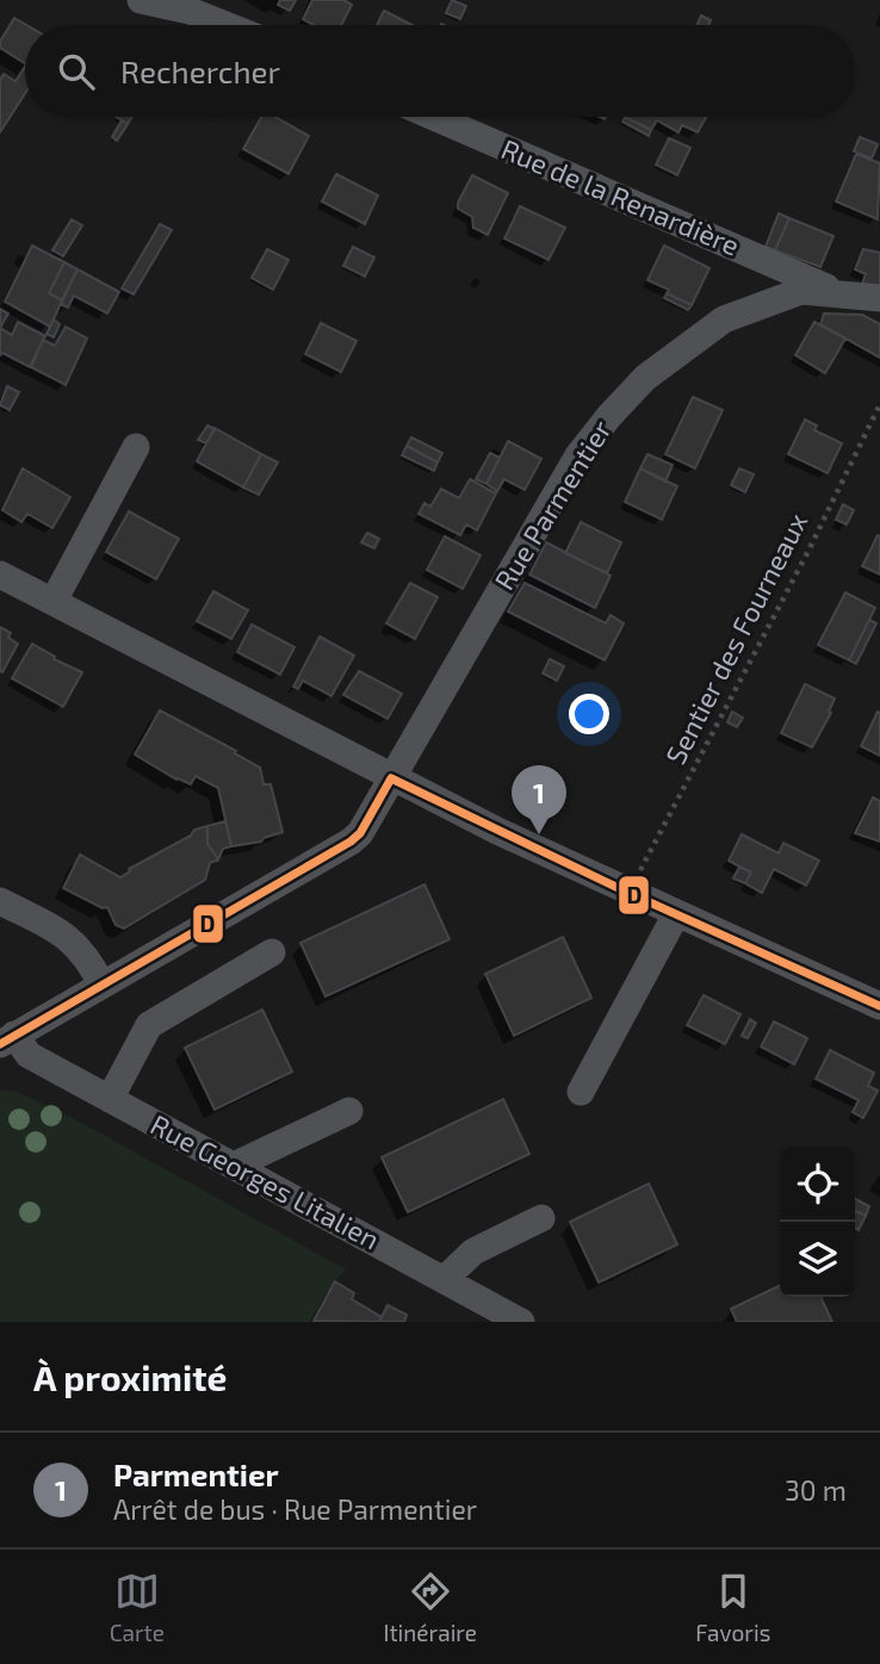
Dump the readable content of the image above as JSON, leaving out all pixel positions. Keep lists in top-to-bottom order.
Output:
{
  "streets": {
    "street": ["Rue de la Renardière", "Rue Parmentier", "Rue Georges Litalien"],
    "path": ["Sentier des Fourneaux"]
  },
  "crossings": [
    ["Rue de la Renardière", "Rue Parmentier"],
    ["Rue Parmentier", "Rue Georges Litalien"]
  ],
  "lines": ["transit line D"],
  "page": {
    "search": "Rechercher",
    "pins": "1",
    "heading": "À proximité",
    "list": [
      {
        "mark": "1",
        "name": "Parmentier",
        "note": "Arrêt de bus · Rue Parmentier",
        "value": "30 m"
      }
    ],
    "nav": ["Carte", "Itinéraire", "Favoris"]
  }
}
